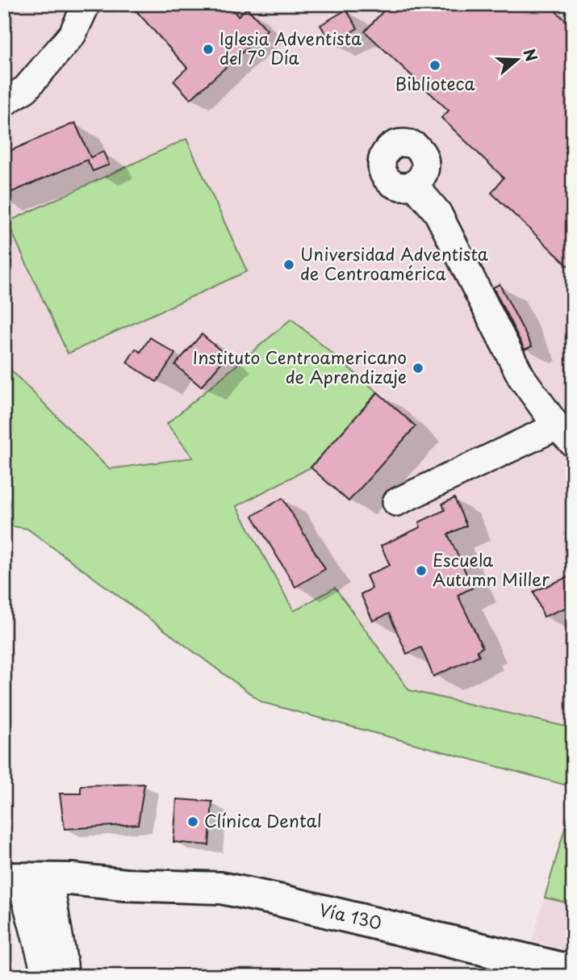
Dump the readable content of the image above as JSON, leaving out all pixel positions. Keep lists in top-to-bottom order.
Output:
{
  "streets": {
    "main road": ["Vía 130"]
  },
  "places": [
    "Iglesia Adventista del 7º Día",
    "Biblioteca",
    "Universidad Adventista de Centroamérica",
    "Instituto Centroamericano de Aprendizaje",
    "Escuela Autumn Miller",
    "Clínica Dental"
  ],
  "north": "right"
}
